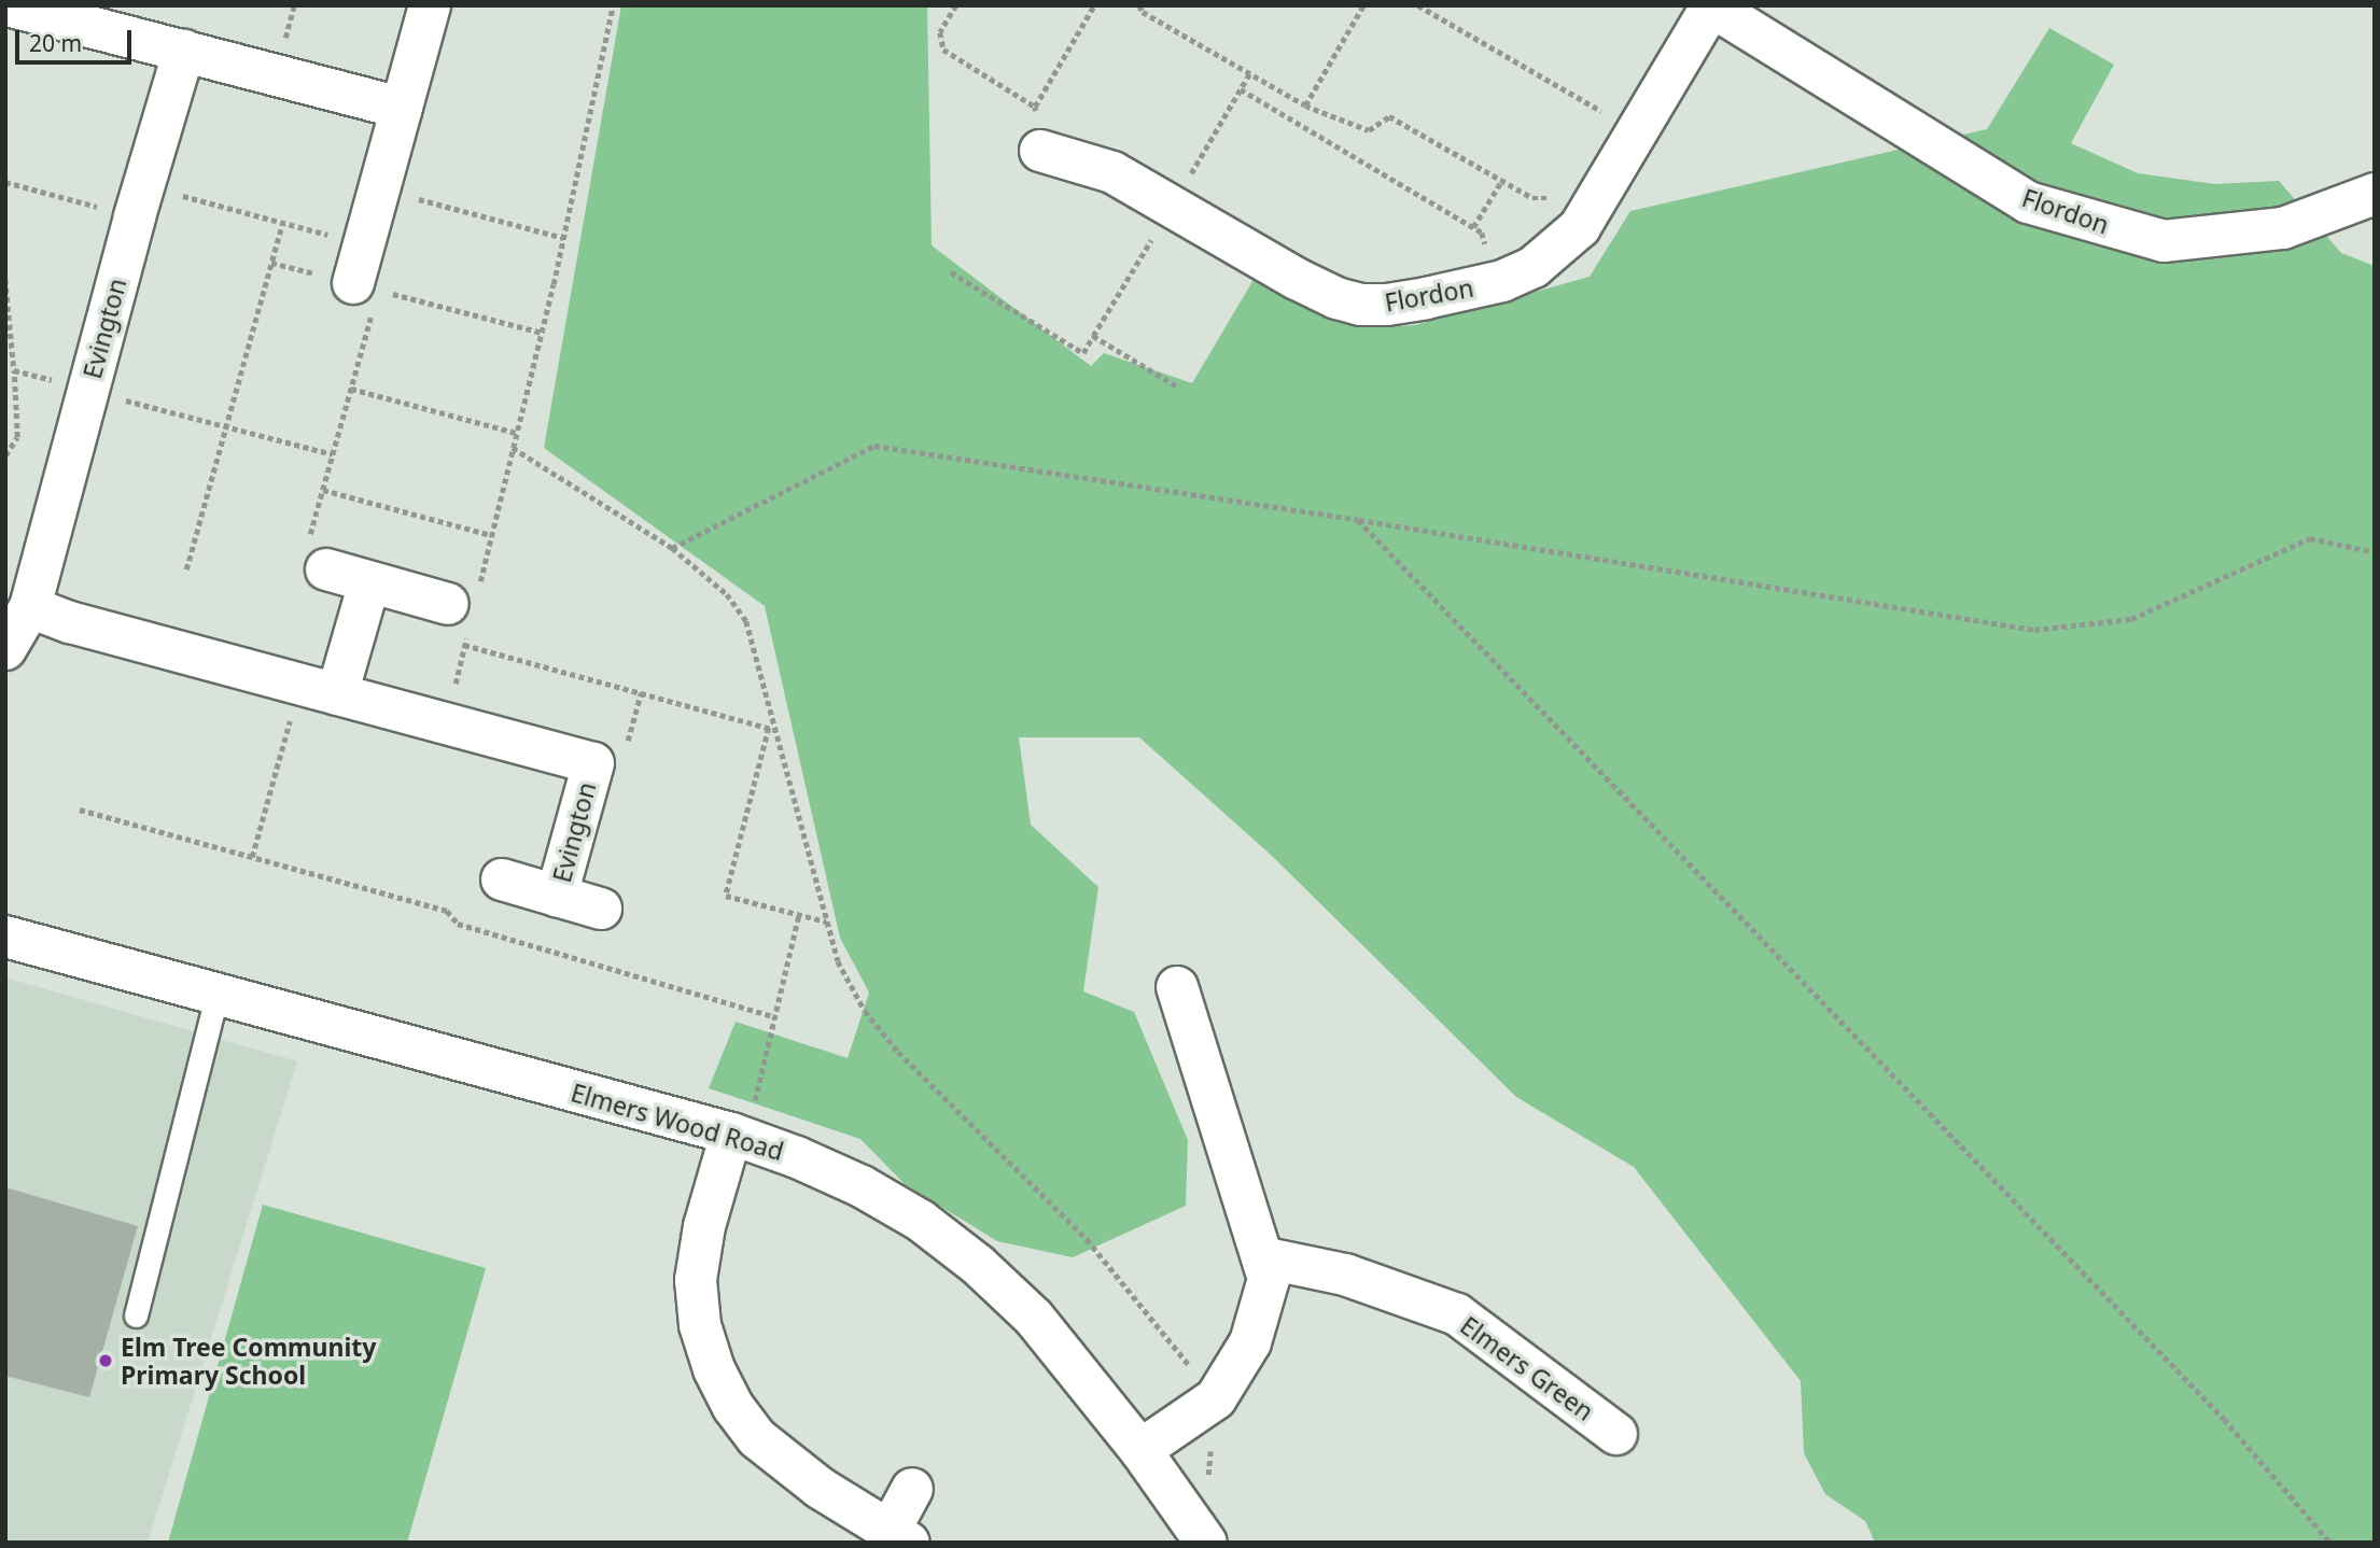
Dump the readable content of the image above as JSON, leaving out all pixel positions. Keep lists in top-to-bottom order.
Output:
{
  "streets": {
    "street": [
      "Flordon",
      "Evington",
      "Elmers Wood Road",
      "Elmers Green"
    ]
  },
  "places": ["Elm Tree Community Primary School"],
  "scale_bar": "20 m"
}
